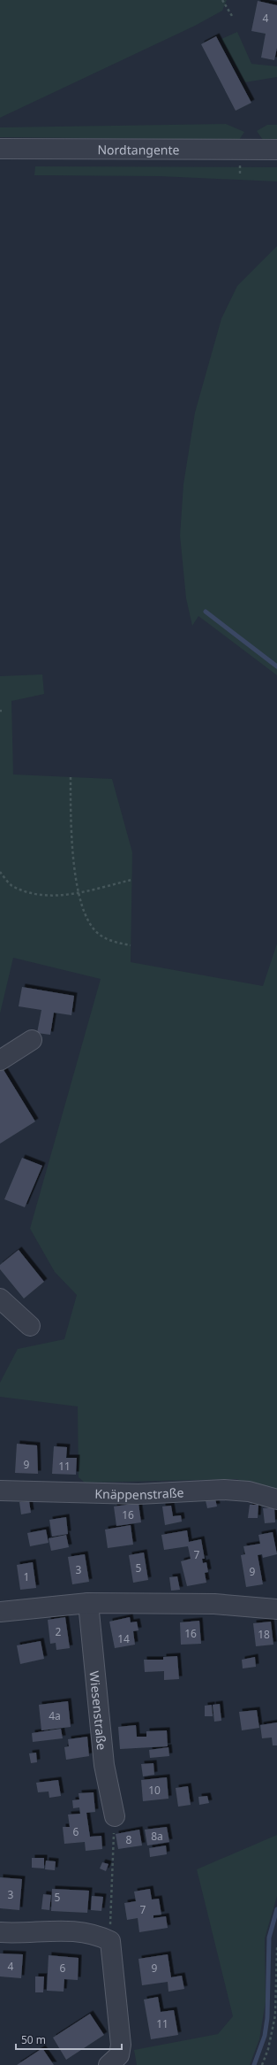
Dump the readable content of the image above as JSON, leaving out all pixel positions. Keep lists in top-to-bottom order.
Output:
{
  "streets": {
    "street": ["Nordtangente", "Knäppenstraße", "Wiesenstraße"]
  },
  "house_numbers": [
    "4",
    "9",
    "11",
    "16",
    "7",
    "5",
    "3",
    "9",
    "1",
    "2",
    "16",
    "18",
    "14",
    "4a",
    "10",
    "6",
    "8a",
    "8",
    "3",
    "5",
    "7",
    "4",
    "6",
    "9",
    "11"
  ],
  "scale_bar": "50 m"
}
